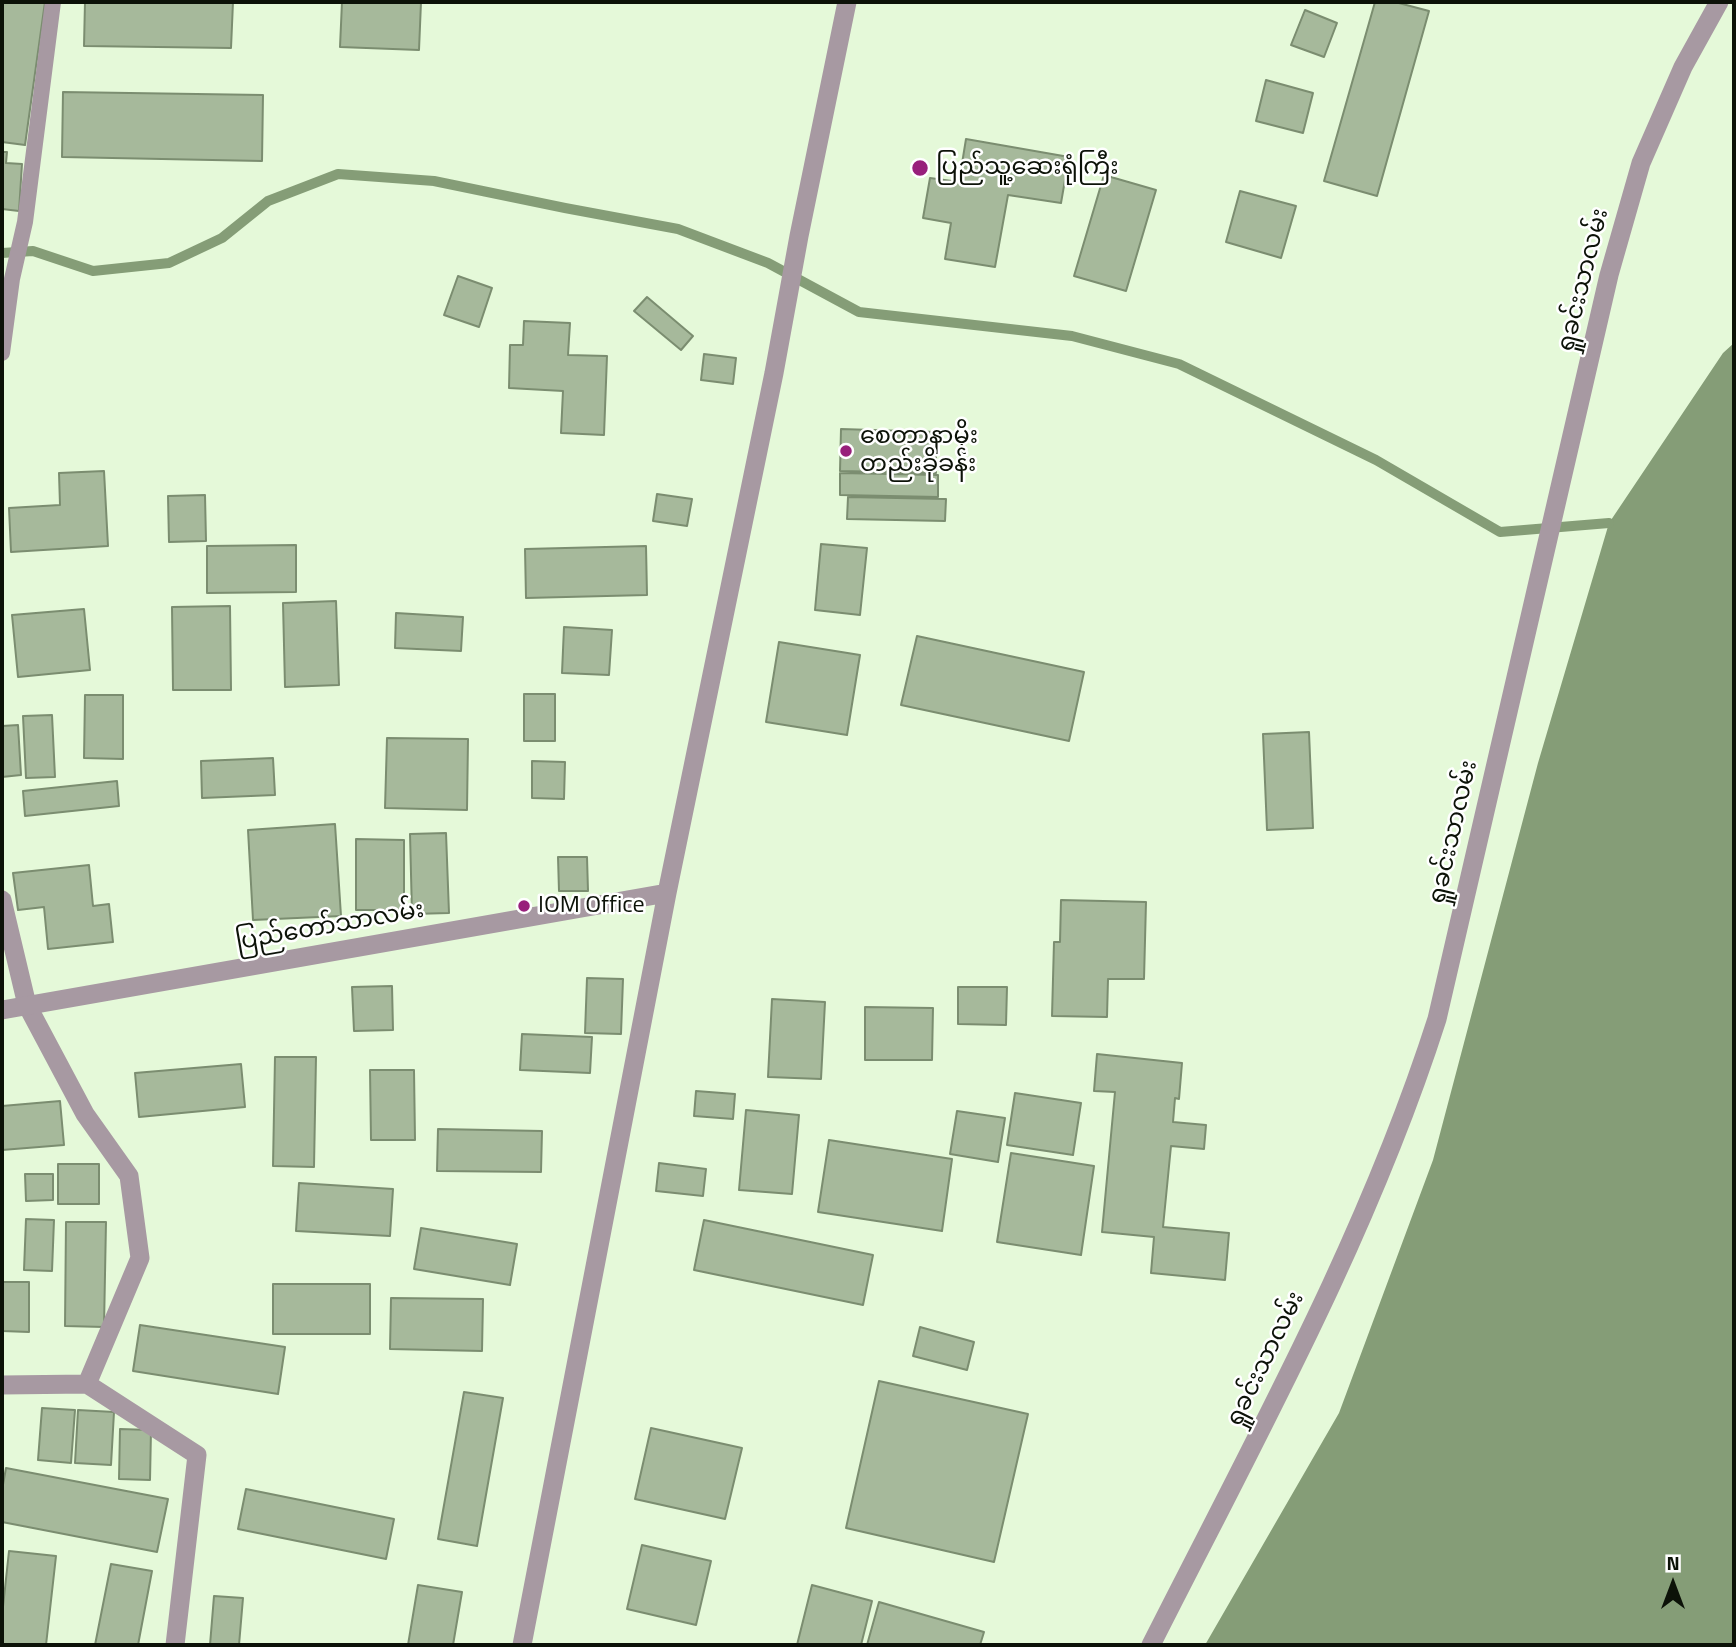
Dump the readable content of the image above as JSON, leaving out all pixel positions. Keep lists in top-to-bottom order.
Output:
{
  "streets": {
    "street": ["ရှုခင်းသာလမ်း", "ပြည်တော်သာလမ်း"]
  },
  "places": ["ပြည်သူ့ဆေးရုံကြီး", "စေတာနာမိုး တည်းခိုခန်း", "IOM Office"],
  "north": "top"
}
